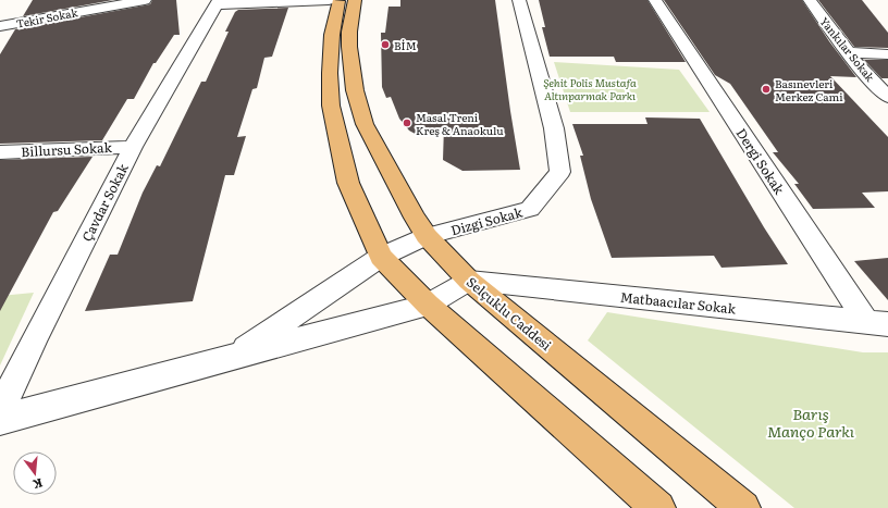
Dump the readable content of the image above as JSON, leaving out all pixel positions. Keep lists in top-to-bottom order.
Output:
{
  "streets": {
    "main road": ["Selçuklu Caddesi"],
    "street": [
      "Tekir Sokak",
      "Yankılar Sokak",
      "Billursu Sokak",
      "Dergi Sokak",
      "Çavdar Sokak",
      "Dizgi Sokak",
      "Matbaacılar Sokak"
    ]
  },
  "crossings": [
    ["Billursu Sokak", "Çavdar Sokak"],
    ["Dergi Sokak", "Matbaacılar Sokak"],
    ["Dizgi Sokak", "Selçuklu Caddesi"],
    ["Matbaacılar Sokak", "Selçuklu Caddesi"]
  ],
  "parks": ["Şehit Polis Mustafa Altınparmak Parkı", "Barış Manço Parkı"],
  "places": ["BİM", "Basınevleri Merkez Cami", "Masal Treni Kreş & Anaokulu"],
  "north": "bottom"
}
